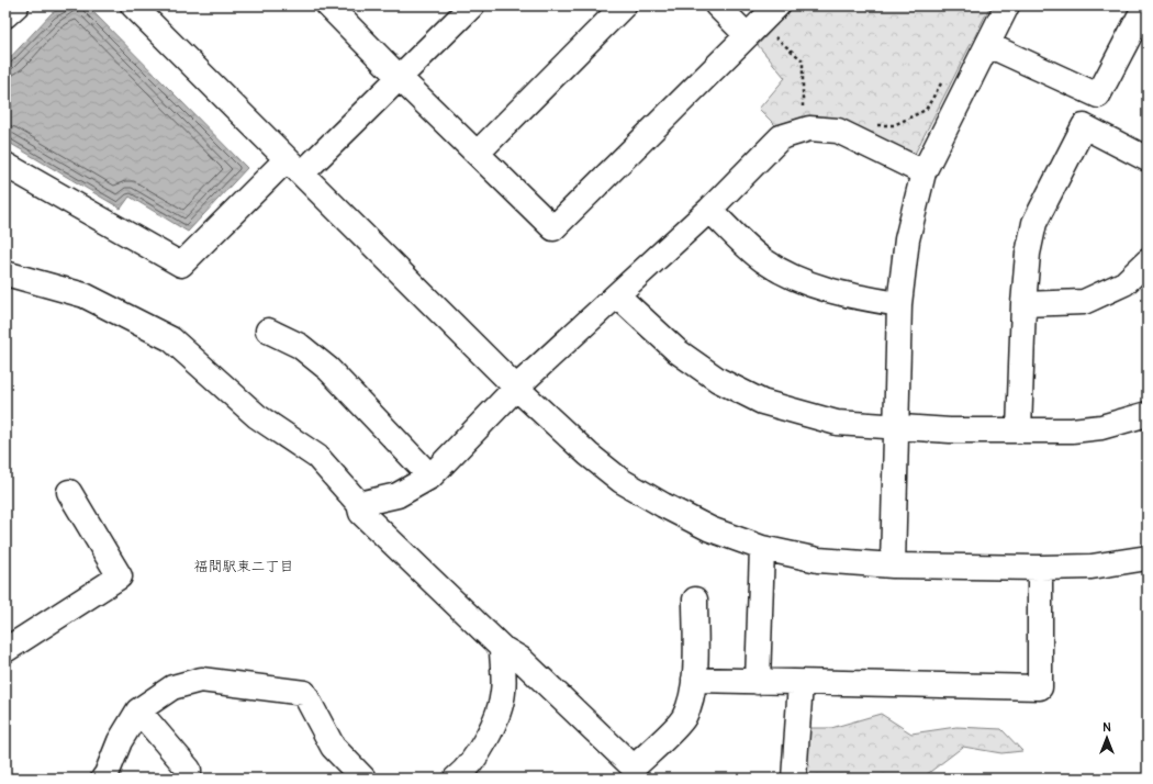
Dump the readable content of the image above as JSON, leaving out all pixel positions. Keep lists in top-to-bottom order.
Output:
{
  "districts": ["福間駅東二丁目"],
  "north": "top"
}
